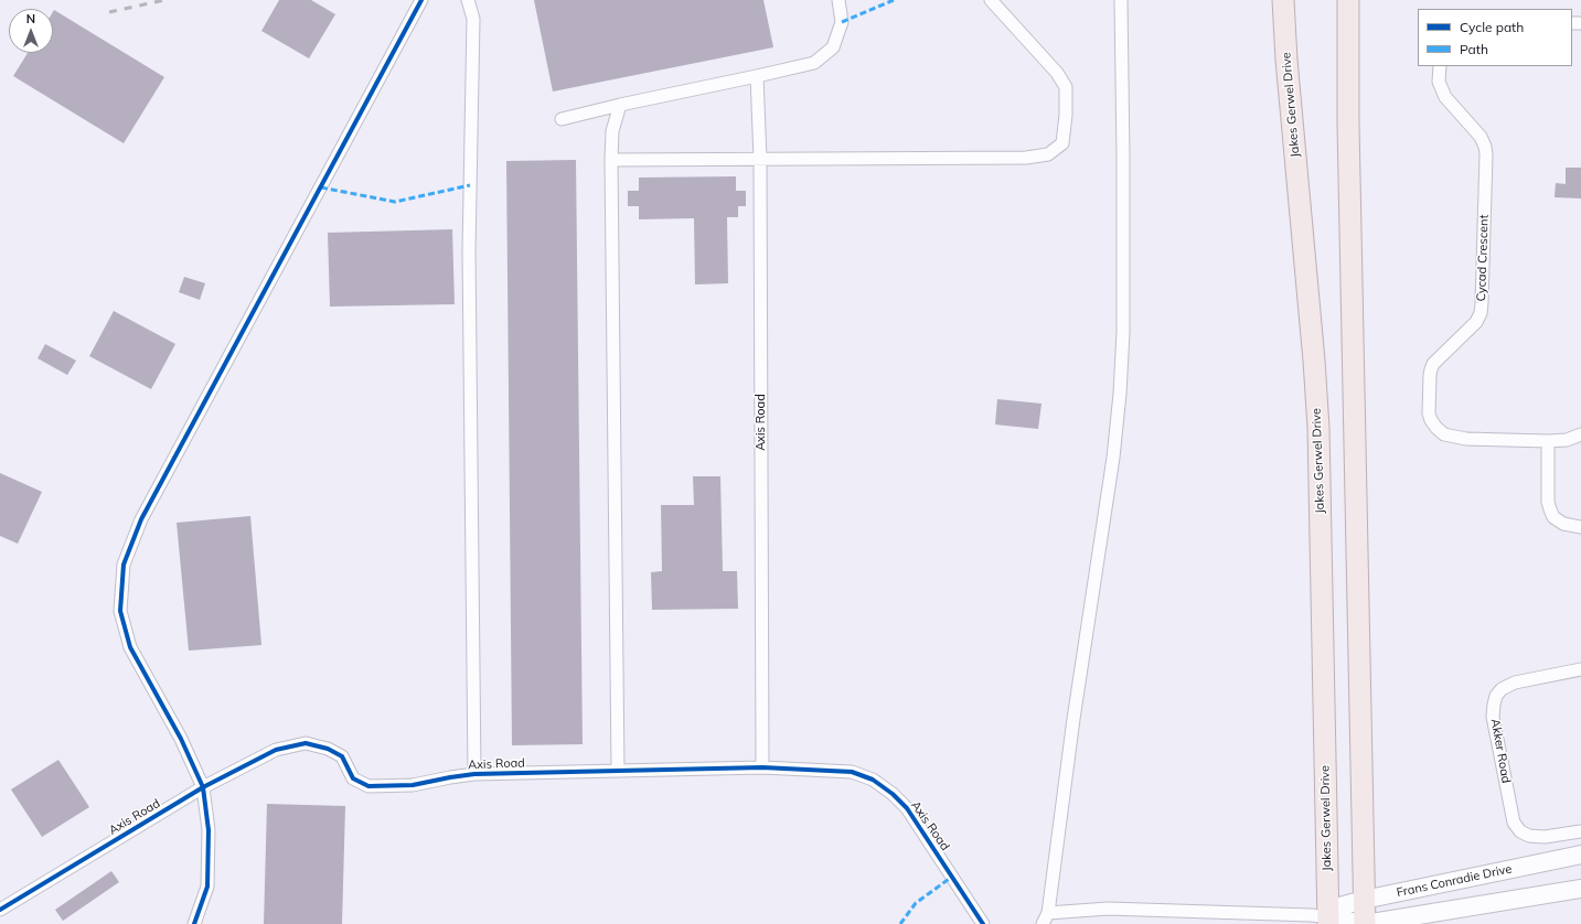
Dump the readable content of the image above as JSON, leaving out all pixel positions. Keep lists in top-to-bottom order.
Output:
{
  "streets": {
    "highway": ["Jakes Gerwel Drive"],
    "main road": ["Frans Conradie Drive"],
    "street": ["Cycad Crescent", "Axis Road", "Akker Road"]
  },
  "crossings": [
    ["Jakes Gerwel Drive", "Frans Conradie Drive"]
  ],
  "legend": ["Cycle path", "Path"],
  "north": "top"
}
